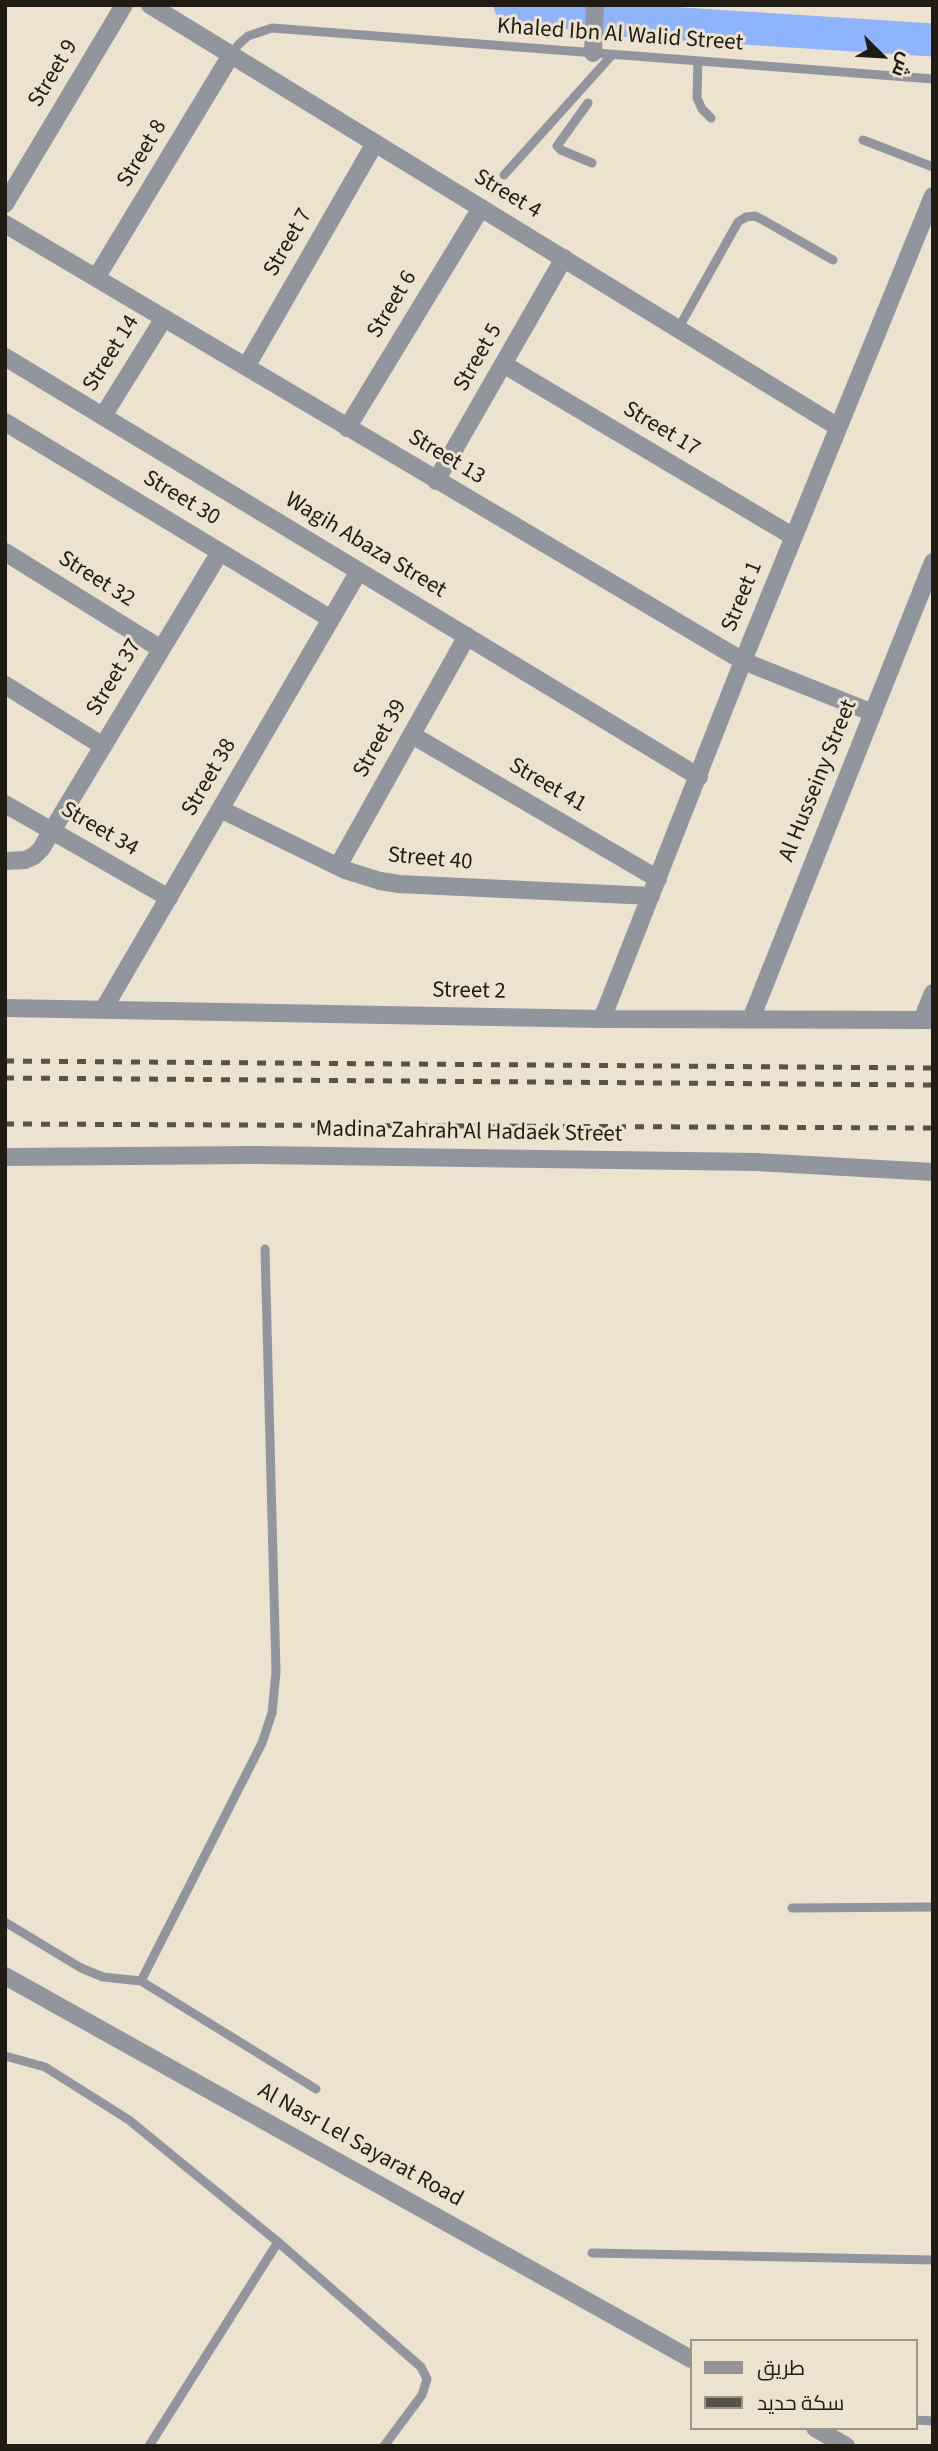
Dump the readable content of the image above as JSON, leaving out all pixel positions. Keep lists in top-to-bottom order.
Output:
{
  "streets": {
    "street": [
      "Street 9",
      "Street 8",
      "Street 4",
      "Street 7",
      "Street 6",
      "Street 14",
      "Street 5",
      "Street 17",
      "Street 13",
      "Street 30",
      "Wagih Abaza Street",
      "Street 32",
      "Street 1",
      "Street 37",
      "Street 39",
      "Street 38",
      "Al Husseiny Street",
      "Street 41",
      "Street 34",
      "Street 40",
      "Street 2",
      "Madina Zahrah Al Hadaek Street",
      "Al Nasr Lel Sayarat Road"
    ],
    "lane": ["Khaled Ibn Al Walid Street"]
  },
  "crossings": [
    ["Khaled Ibn Al Walid Street", "Street 8"],
    ["Khaled Ibn Al Walid Street", "Street 4"],
    ["Street 8", "Street 4"],
    ["Street 8", "Street 13"],
    ["Street 4", "Street 7"],
    ["Street 4", "Street 6"],
    ["Street 4", "Street 5"],
    ["Street 4", "Street 1"],
    ["Street 7", "Street 13"],
    ["Street 6", "Street 13"],
    ["Street 14", "Street 13"],
    ["Street 14", "Wagih Abaza Street"],
    ["Street 5", "Street 17"],
    ["Street 5", "Street 13"],
    ["Street 17", "Street 1"],
    ["Street 13", "Street 1"],
    ["Street 13", "Al Husseiny Street"],
    ["Street 30", "Street 37"],
    ["Street 30", "Street 38"],
    ["Wagih Abaza Street", "Street 1"],
    ["Wagih Abaza Street", "Street 39"],
    ["Wagih Abaza Street", "Street 38"],
    ["Street 32", "Street 37"],
    ["Street 1", "Street 41"],
    ["Street 1", "Street 40"],
    ["Street 1", "Street 2"],
    ["Street 37", "Street 34"],
    ["Street 39", "Street 41"],
    ["Street 39", "Street 40"],
    ["Street 38", "Street 34"],
    ["Street 38", "Street 40"],
    ["Street 38", "Street 2"],
    ["Al Husseiny Street", "Street 2"],
    ["Street 41", "Street 40"]
  ],
  "legend": ["طريق", "سكة حديد"],
  "north": "bottom right"
}
